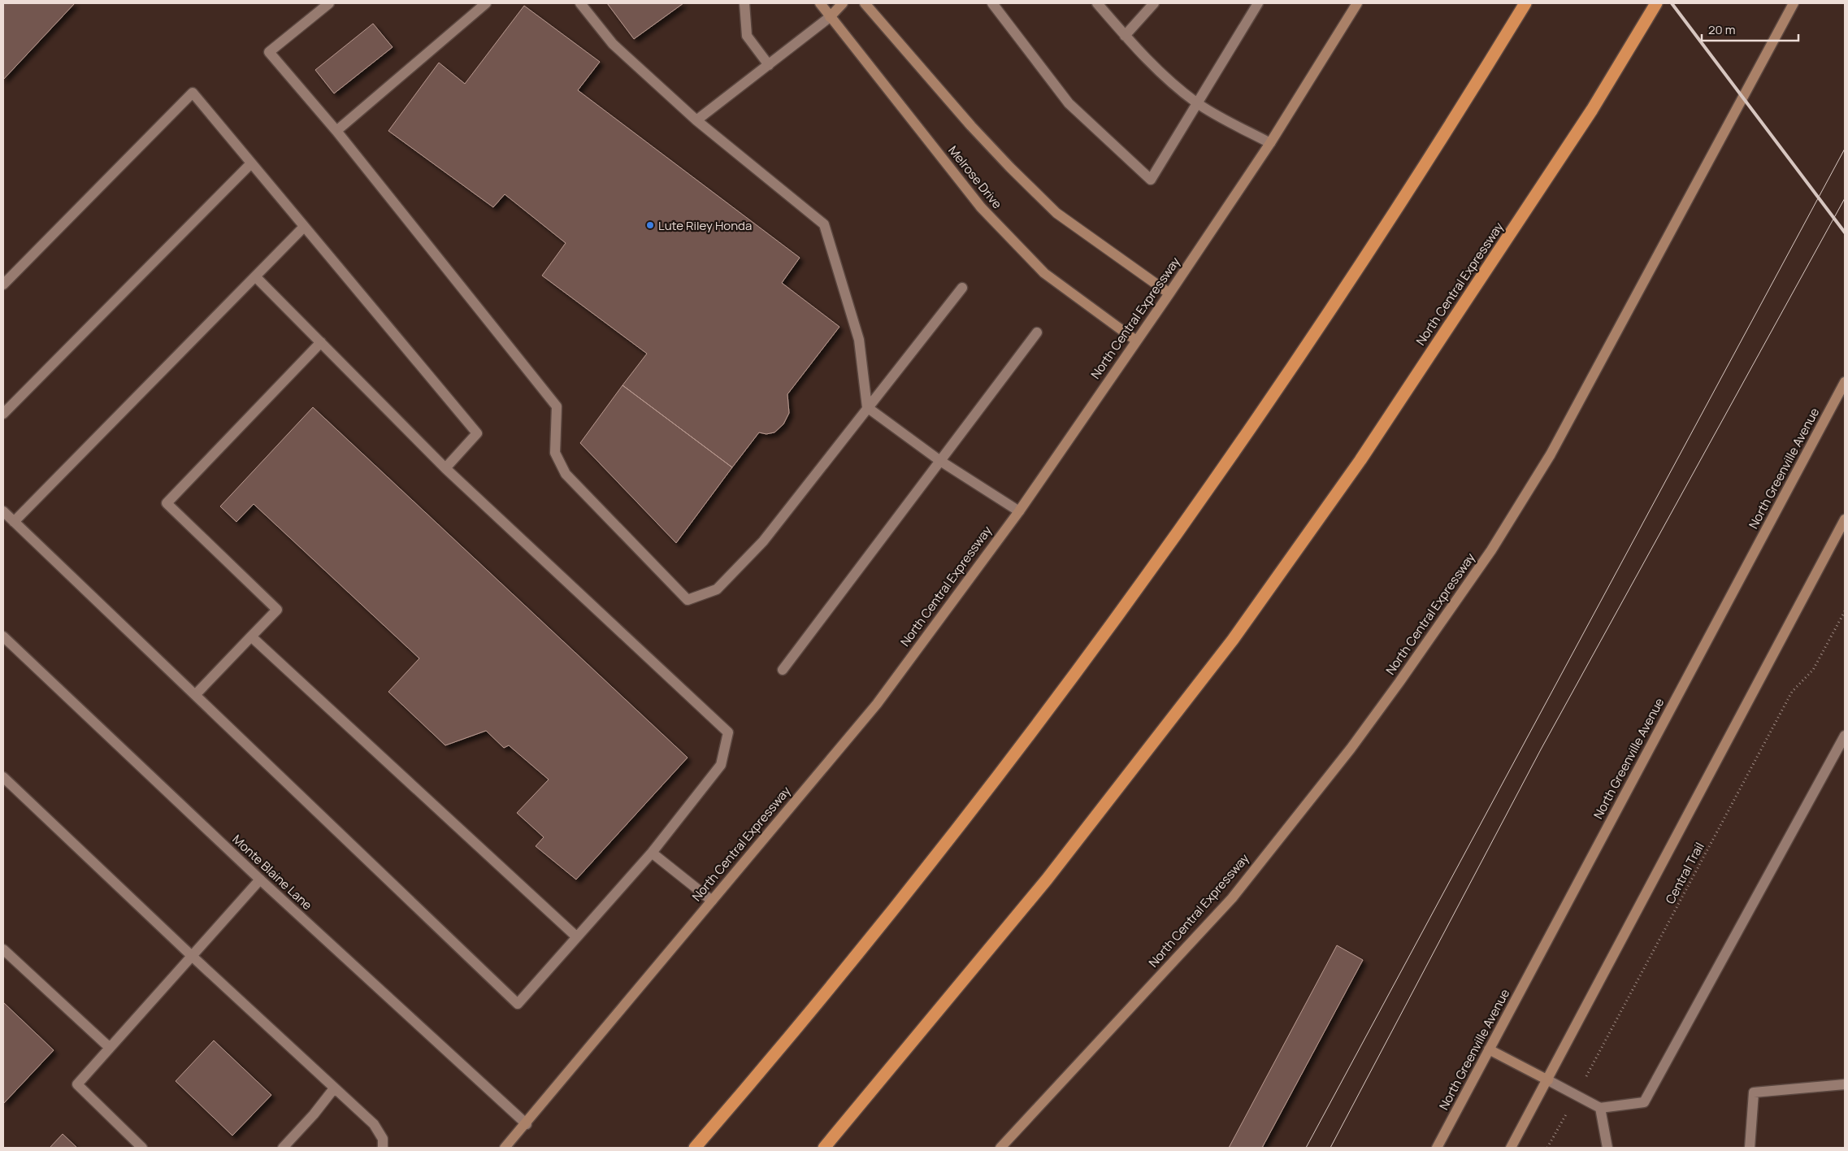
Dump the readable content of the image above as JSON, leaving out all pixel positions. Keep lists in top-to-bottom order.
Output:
{
  "streets": {
    "highway": ["North Central Expressway"],
    "main road": ["Melrose Drive", "North Greenville Avenue"],
    "street": ["Monte Blaine Lane"],
    "path": ["Central Trail"]
  },
  "crossings": [
    ["Melrose Drive", "North Central Expressway"],
    ["North Central Expressway", "Monte Blaine Lane"]
  ],
  "places": ["Lute Riley Honda"],
  "scale_bar": "20 m"
}
